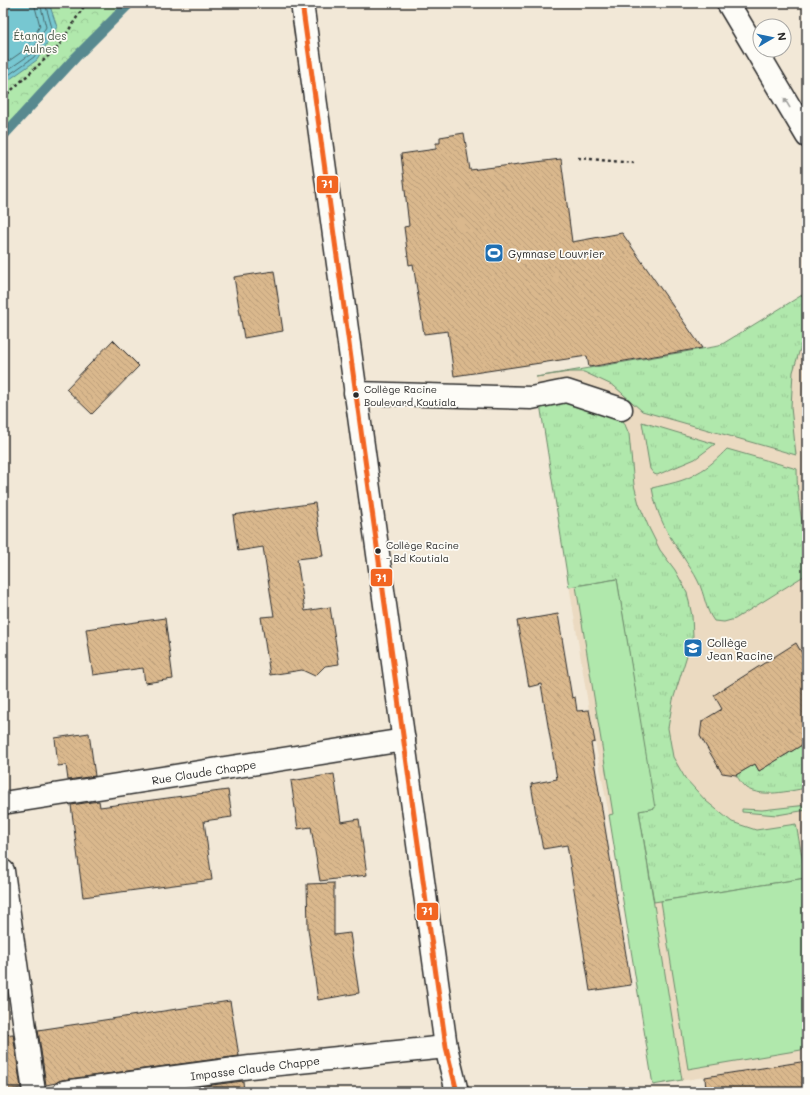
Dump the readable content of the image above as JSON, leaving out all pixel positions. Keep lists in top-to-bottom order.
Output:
{
  "streets": {
    "main road": ["Rue Claude Chappe", "Impasse Claude Chappe"]
  },
  "parks": ["Étang des Aulnes"],
  "places": {
    "sports": ["Gymnase Louvrier"],
    "other": ["Collège Racine Boulevard Koutiala", "Collège Racine - Bd Koutiala"],
    "school or university": ["Collège Jean Racine"]
  },
  "lines": ["transit line 71"],
  "north": "right"
}
